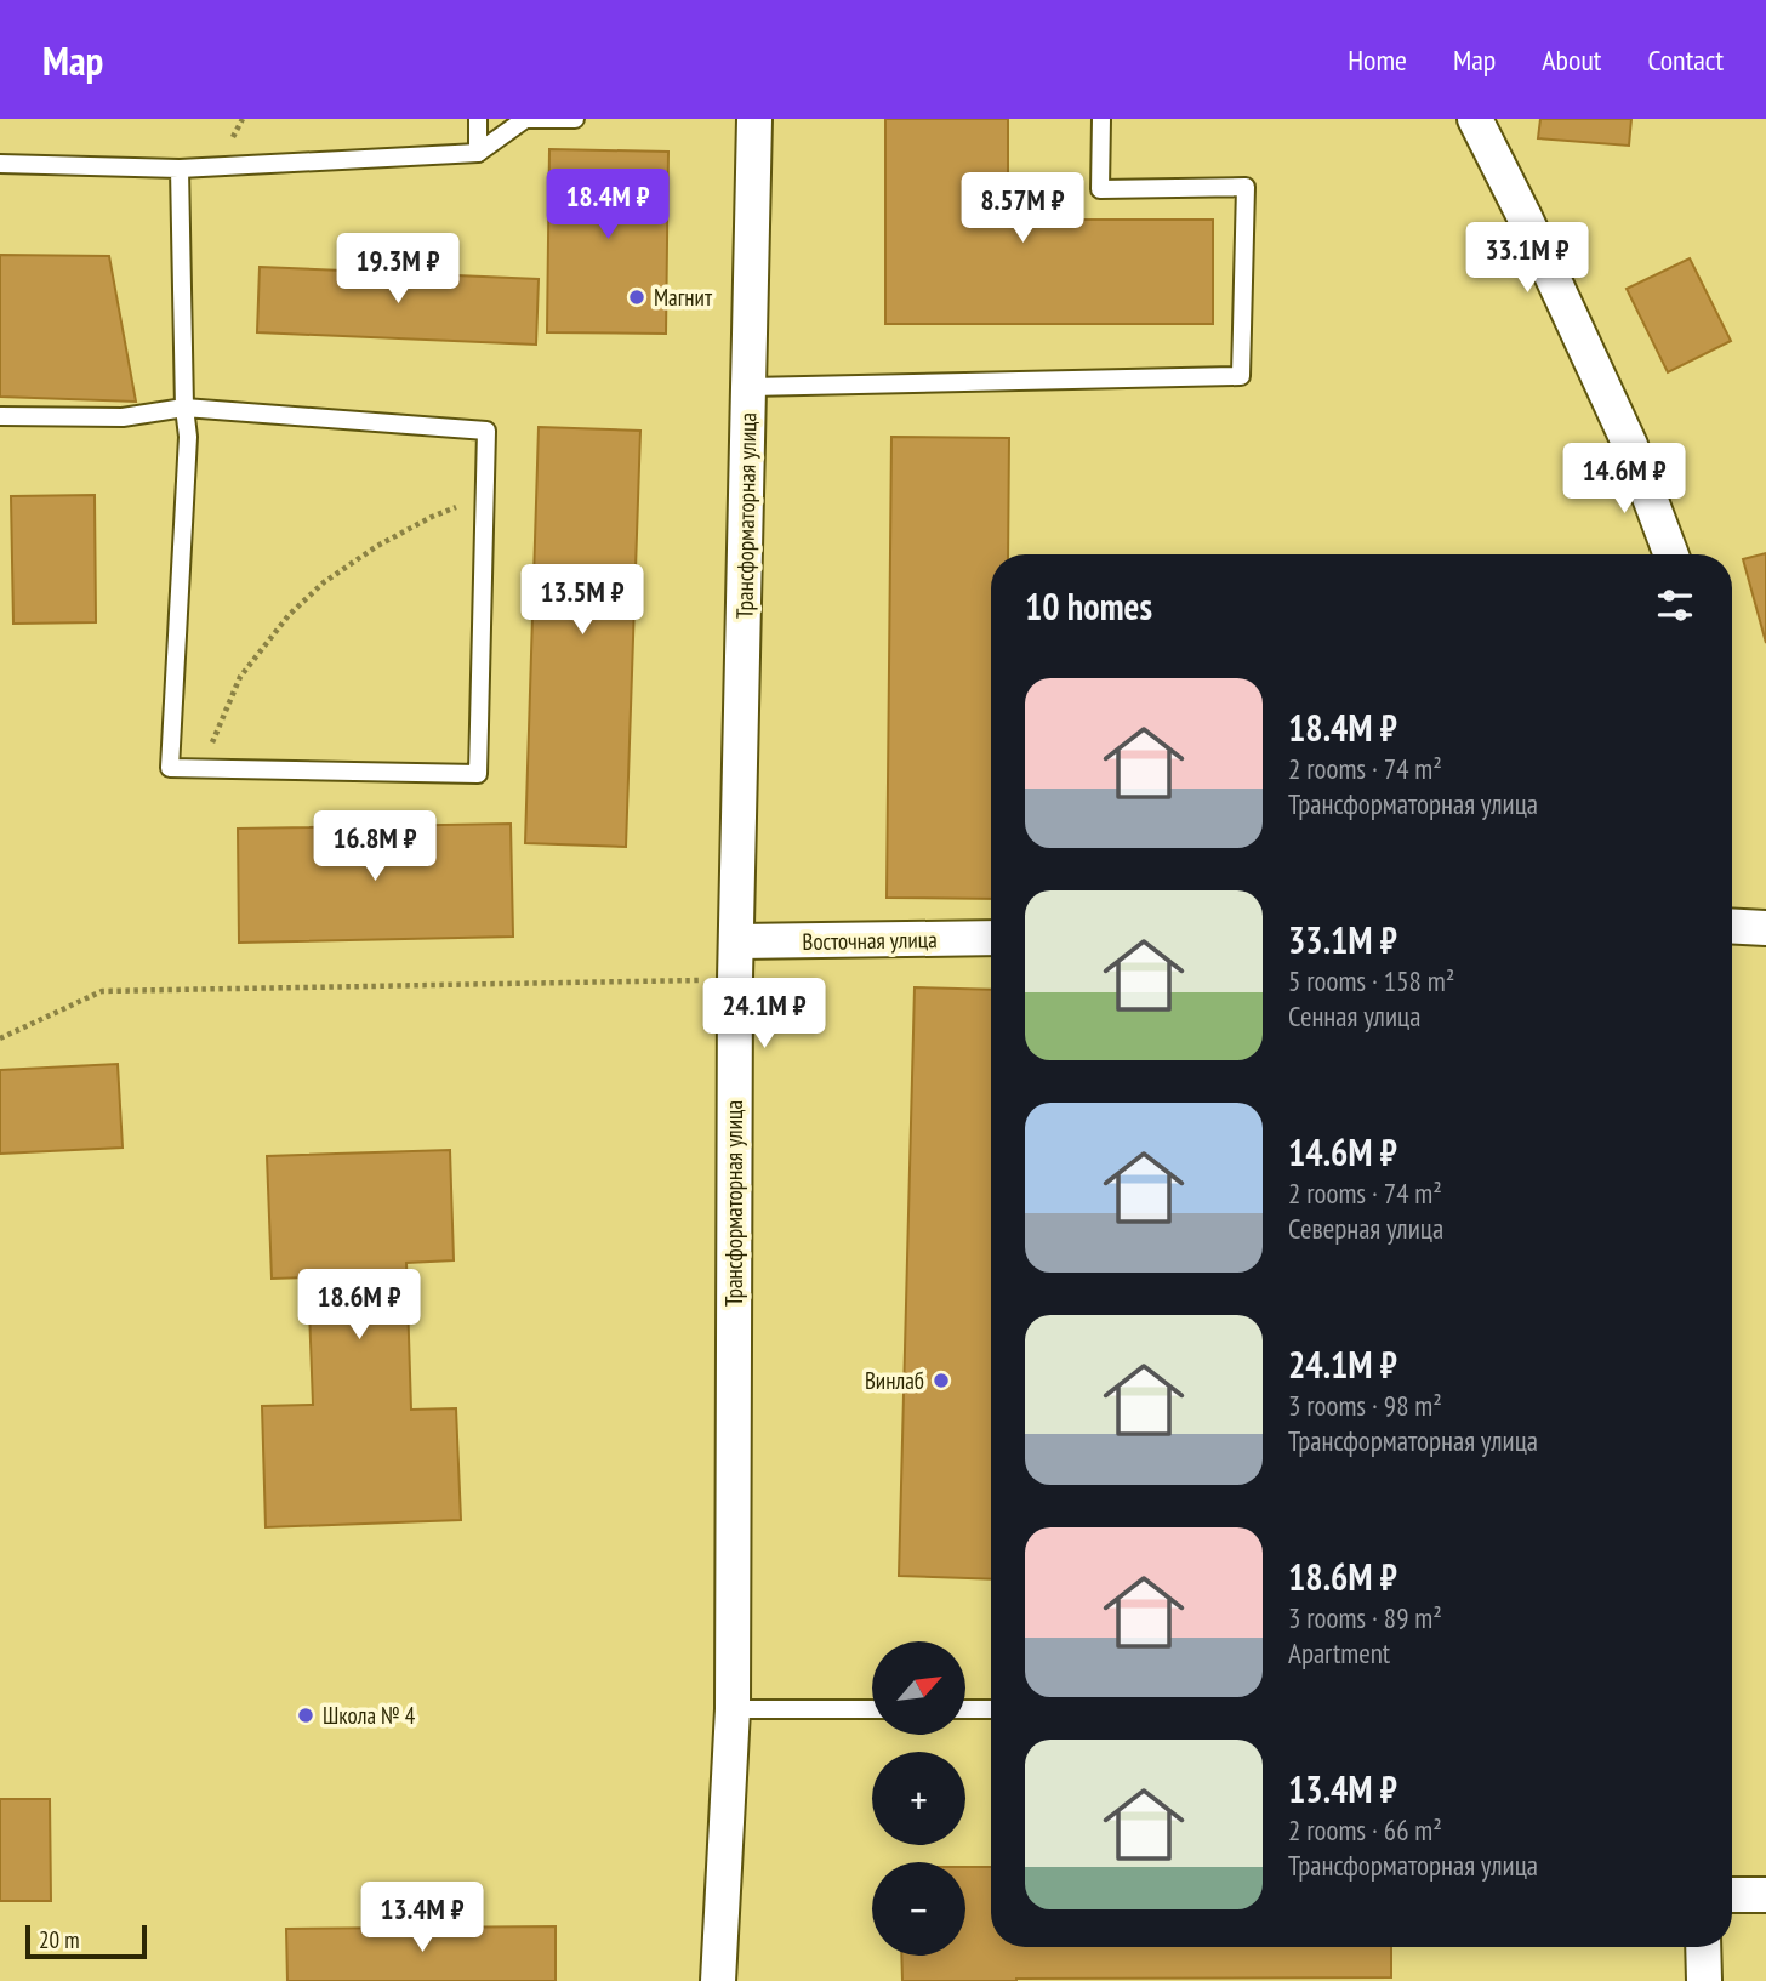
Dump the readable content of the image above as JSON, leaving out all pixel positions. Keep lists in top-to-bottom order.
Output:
{
  "streets": {
    "street": ["Трансформаторная улица", "Восточная улица"]
  },
  "crossings": [
    ["Трансформаторная улица", "Восточная улица"]
  ],
  "places": ["Магнит", "Винлаб", "Школа № 4"],
  "scale_bar": "20 m",
  "north": "top right",
  "page": {
    "header": "Map",
    "nav": [
      "Home",
      "Map",
      "About",
      "Contact"
    ],
    "price": [
      "18.4M ₽",
      "8.57M ₽",
      "33.1M ₽",
      "19.3M ₽",
      "14.6M ₽",
      "13.5M ₽",
      "16.8M ₽",
      "24.1M ₽",
      "18.6M ₽",
      "13.4M ₽"
    ],
    "heading": "10 homes",
    "list": [
      {
        "name": "18.4M ₽",
        "note": "2 rooms · 74 m² · Трансформаторная улица"
      },
      {
        "name": "33.1M ₽",
        "note": "5 rooms · 158 m² · Сенная улица"
      },
      {
        "name": "14.6M ₽",
        "note": "2 rooms · 74 m² · Северная улица"
      },
      {
        "name": "24.1M ₽",
        "note": "3 rooms · 98 m² · Трансформаторная улица"
      },
      {
        "name": "18.6M ₽",
        "note": "3 rooms · 89 m² · Apartment"
      },
      {
        "name": "13.4M ₽",
        "note": "2 rooms · 66 m² · Трансформаторная улица"
      }
    ],
    "map_buttons": ["+", "−"],
    "scale": "20 m"
  }
}
